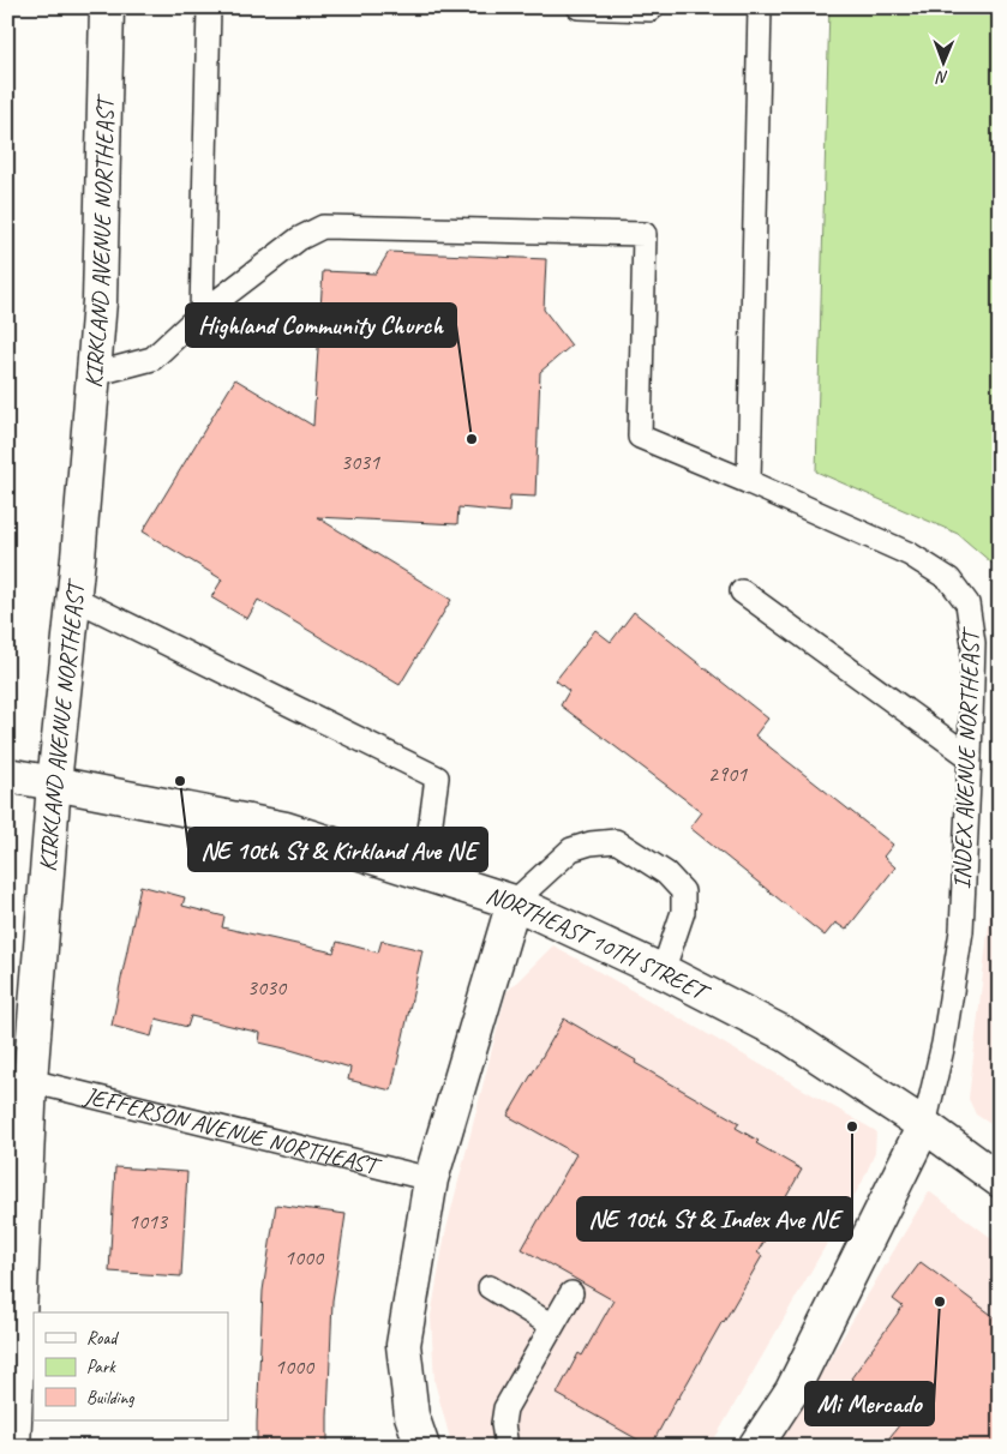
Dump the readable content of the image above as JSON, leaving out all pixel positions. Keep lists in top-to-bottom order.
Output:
{
  "streets": {
    "street": ["KIRKLAND AVENUE NORTHEAST", "INDEX AVENUE NORTHEAST", "NORTHEAST 10TH STREET"],
    "lane": ["JEFFERSON AVENUE NORTHEAST"]
  },
  "crossings": [
    ["KIRKLAND AVENUE NORTHEAST", "NORTHEAST 10TH STREET"],
    ["KIRKLAND AVENUE NORTHEAST", "JEFFERSON AVENUE NORTHEAST"],
    ["INDEX AVENUE NORTHEAST", "NORTHEAST 10TH STREET"]
  ],
  "places": [
    "Highland Community Church",
    "NE 10th St & Kirkland Ave NE",
    "NE 10th St & Index Ave NE",
    "Mi Mercado"
  ],
  "house_numbers": [
    "3031",
    "2901",
    "3030",
    "1013",
    "1000",
    "1000"
  ],
  "legend": ["Road", "Park", "Building"],
  "north": "bottom"
}
